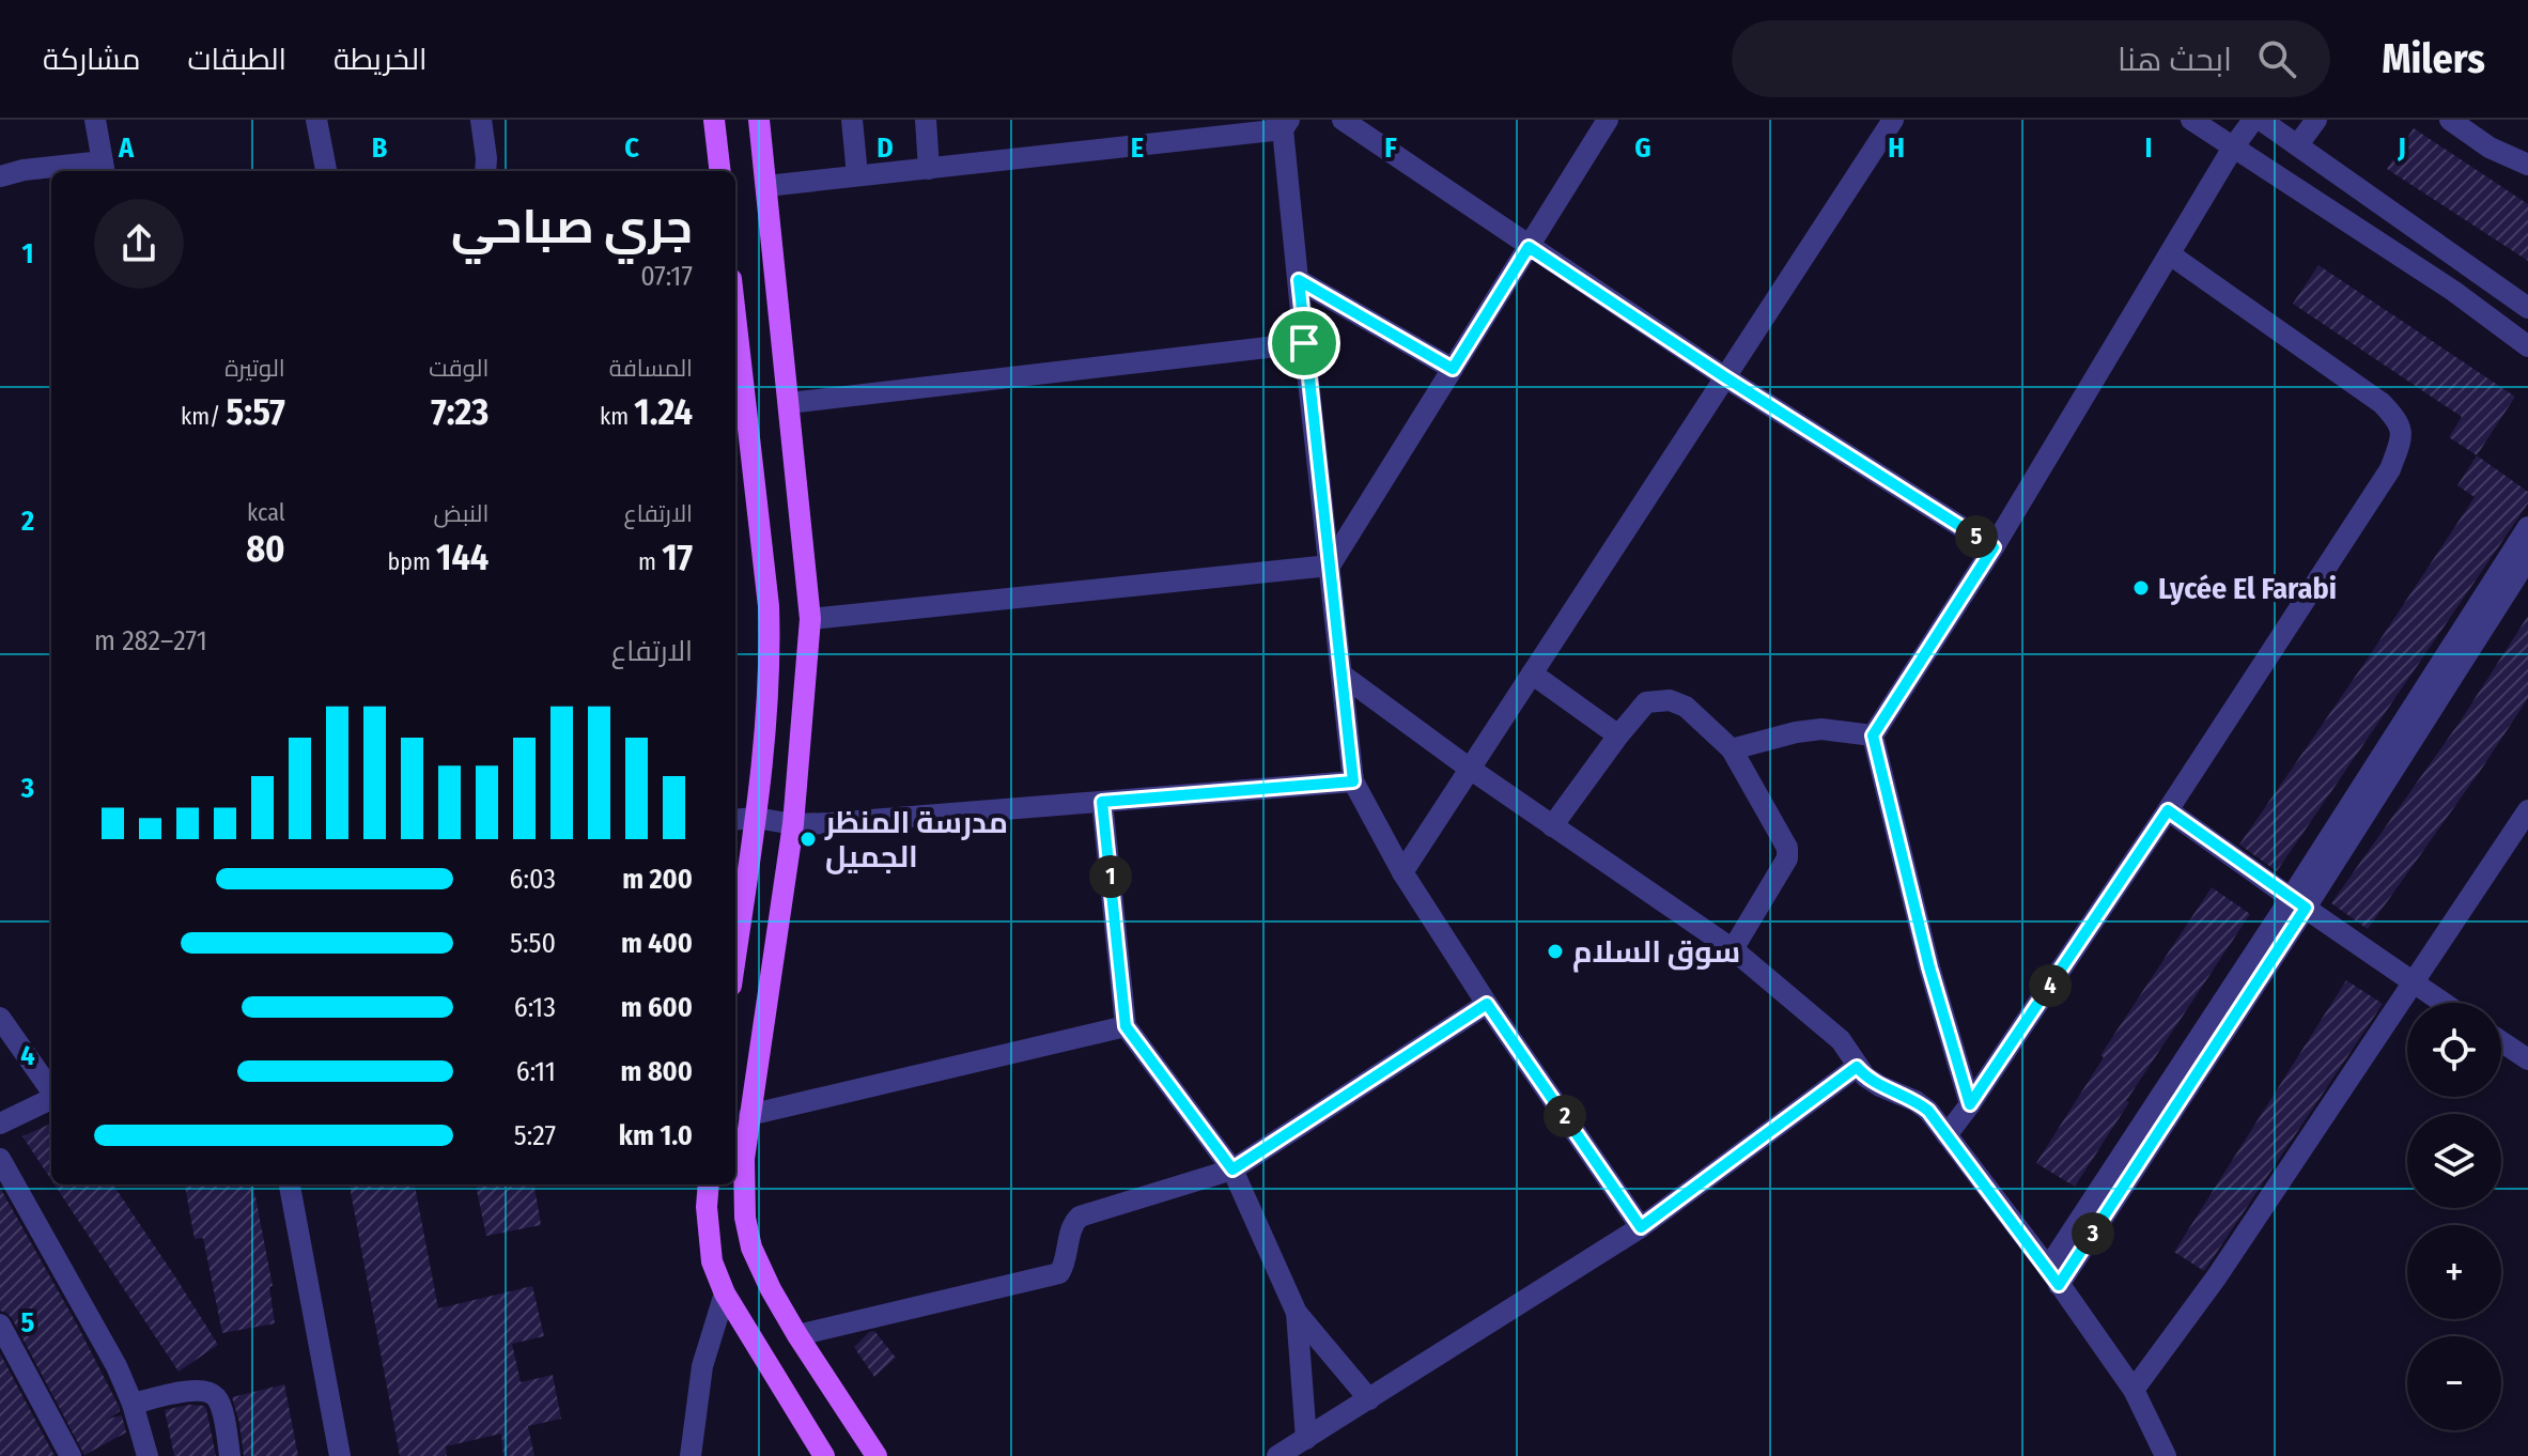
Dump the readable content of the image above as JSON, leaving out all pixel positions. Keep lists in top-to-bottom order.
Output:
{
  "places": ["Lycée El Farabi", "مدرسة المنظر الجميل", "سوق السلام"],
  "page": {
    "header": "Milers",
    "search": "ابحث هنا",
    "nav": ["الخريطة", "الطبقات", "مشاركة"],
    "heading": ["جري صباحي", "07:17"],
    "stats": [
      ["المسافة", "1.24 km"],
      ["الوقت", "7:23"],
      ["الوتيرة", "5:57 /km"],
      ["الارتفاع", "17 m"],
      ["النبض", "144 bpm"],
      ["kcal", "80"]
    ],
    "pins": [
      "5",
      "1",
      "4",
      "2",
      "3"
    ],
    "chart": ["الارتفاع", "271–282 m"],
    "list": [
      {
        "name": "200 m",
        "note": "6:03"
      },
      {
        "name": "400 m",
        "note": "5:50"
      },
      {
        "name": "600 m",
        "note": "6:13"
      },
      {
        "name": "800 m",
        "note": "6:11"
      },
      {
        "name": "1.0 km",
        "note": "5:27"
      }
    ],
    "map_buttons": ["+", "−"]
  },
  "grid": {
    "columns": [
      "A",
      "B",
      "C",
      "D",
      "E",
      "F",
      "G",
      "H",
      "I",
      "J"
    ],
    "rows": [
      "1",
      "2",
      "3",
      "4",
      "5"
    ]
  }
}
